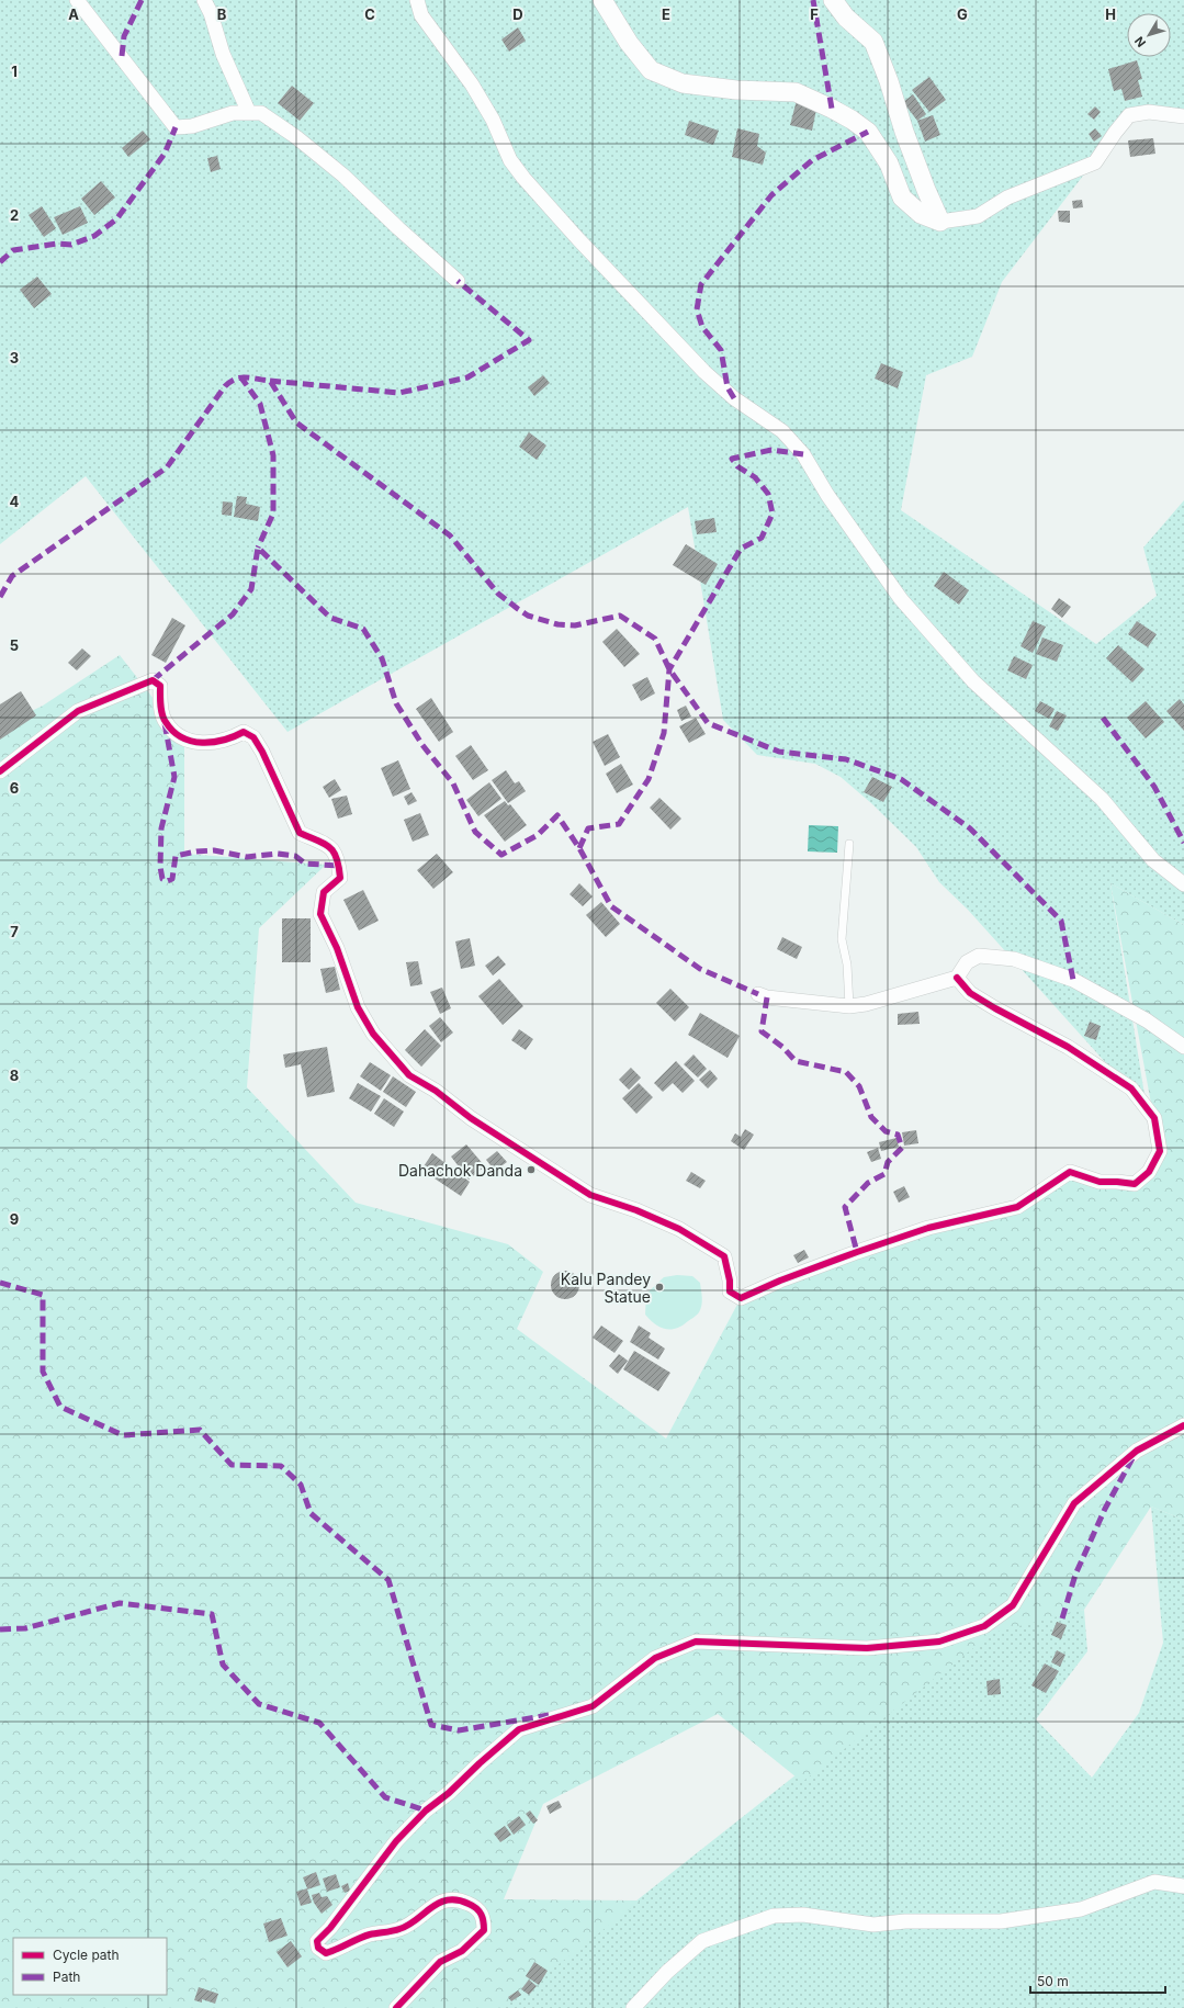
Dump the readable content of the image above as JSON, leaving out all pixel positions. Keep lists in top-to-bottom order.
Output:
{
  "places": ["Dahachok Danda", "Kalu Pandey Statue"],
  "legend": ["Cycle path", "Path"],
  "scale_bar": "50 m",
  "north": "bottom left",
  "grid": {
    "columns": [
      "A",
      "B",
      "C",
      "D",
      "E",
      "F",
      "G",
      "H"
    ],
    "rows": [
      "1",
      "2",
      "3",
      "4",
      "5",
      "6",
      "7",
      "8",
      "9"
    ]
  }
}
